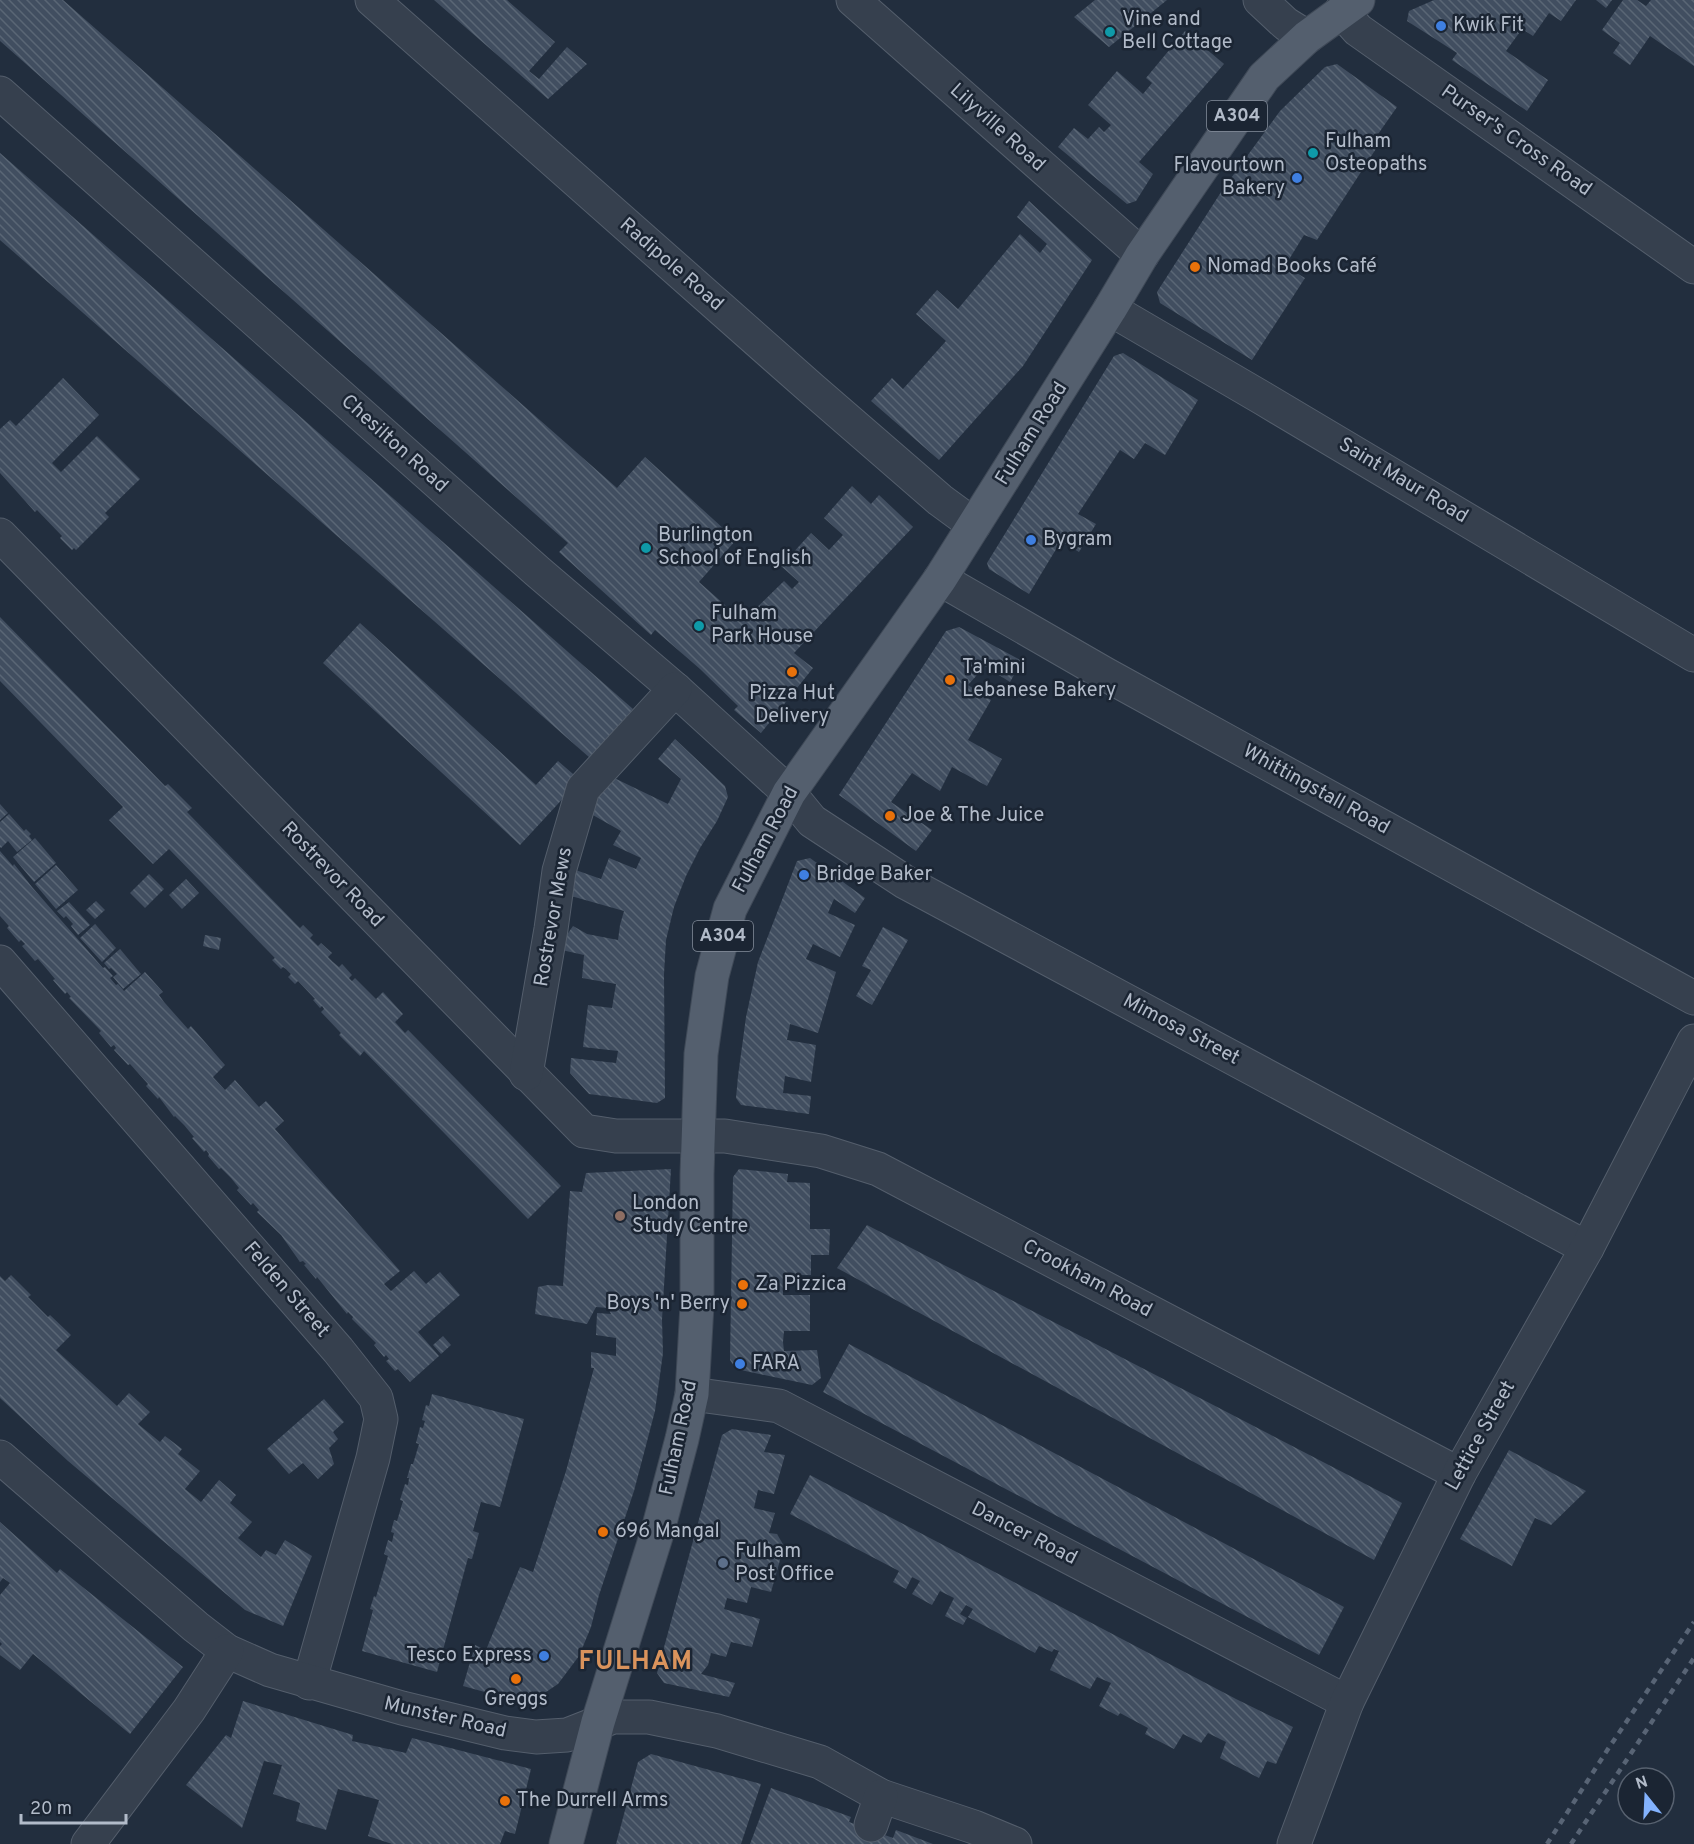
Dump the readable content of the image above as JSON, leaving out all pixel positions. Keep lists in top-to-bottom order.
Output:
{
  "streets": {
    "main road": ["A304", "Fulham Road"],
    "street": [
      "Lilyville Road",
      "Purser's Cross Road",
      "Radipole Road",
      "Chesilton Road",
      "Saint Maur Road",
      "Whittingstall Road",
      "Rostrevor Road",
      "Rostrevor Mews",
      "Mimosa Street",
      "Crookham Road",
      "Felden Street",
      "Lettice Street",
      "Dancer Road",
      "Munster Road"
    ]
  },
  "crossings": [
    ["Lilyville Road", "Fulham Road"],
    ["Purser's Cross Road", "Fulham Road"],
    ["Radipole Road", "Fulham Road"],
    ["Fulham Road", "Chesilton Road"],
    ["Fulham Road", "Saint Maur Road"],
    ["Fulham Road", "Whittingstall Road"],
    ["Fulham Road", "Rostrevor Road"],
    ["Fulham Road", "Mimosa Street"],
    ["Fulham Road", "Crookham Road"],
    ["Fulham Road", "Dancer Road"],
    ["Fulham Road", "Munster Road"],
    ["Chesilton Road", "Rostrevor Mews"],
    ["Chesilton Road", "Mimosa Street"],
    ["Rostrevor Road", "Rostrevor Mews"],
    ["Rostrevor Road", "Crookham Road"],
    ["Mimosa Street", "Lettice Street"],
    ["Crookham Road", "Lettice Street"],
    ["Felden Street", "Munster Road"],
    ["Lettice Street", "Dancer Road"]
  ],
  "districts": ["FULHAM"],
  "places": [
    "Kwik Fit",
    "Vine and Bell Cottage",
    "Fulham Osteopaths",
    "Flavourtown Bakery",
    "Nomad Books Café",
    "Bygram",
    "Burlington School of English",
    "Fulham Park House",
    "Pizza Hut Delivery",
    "Ta'mini Lebanese Bakery",
    "Joe & The Juice",
    "Bridge Baker",
    "London Study Centre",
    "Za Pizzica",
    "Boys 'n' Berry",
    "FARA",
    "696 Mangal",
    "Fulham Post Office",
    "Tesco Express",
    "Greggs",
    "The Durrell Arms"
  ],
  "scale_bar": "20 m",
  "north": "top"
}
